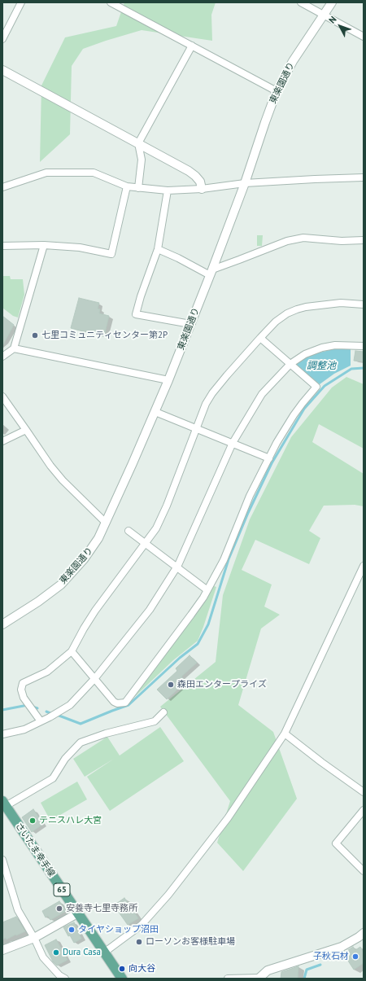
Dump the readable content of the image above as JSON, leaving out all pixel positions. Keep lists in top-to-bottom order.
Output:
{
  "streets": {
    "main road": ["さいたま幸手線", "65"],
    "street": ["東楽園通り"]
  },
  "water": ["調整池"],
  "places": [
    "七里コミュニティセンター第2P",
    "森田エンタープライズ",
    "テニスハレ大宮",
    "安養寺七里寺務所",
    "タイヤショップ沼田",
    "ローソンお客様駐車場",
    "Dura Casa",
    "子秋石材",
    "向大谷"
  ],
  "north": "top left"
}
